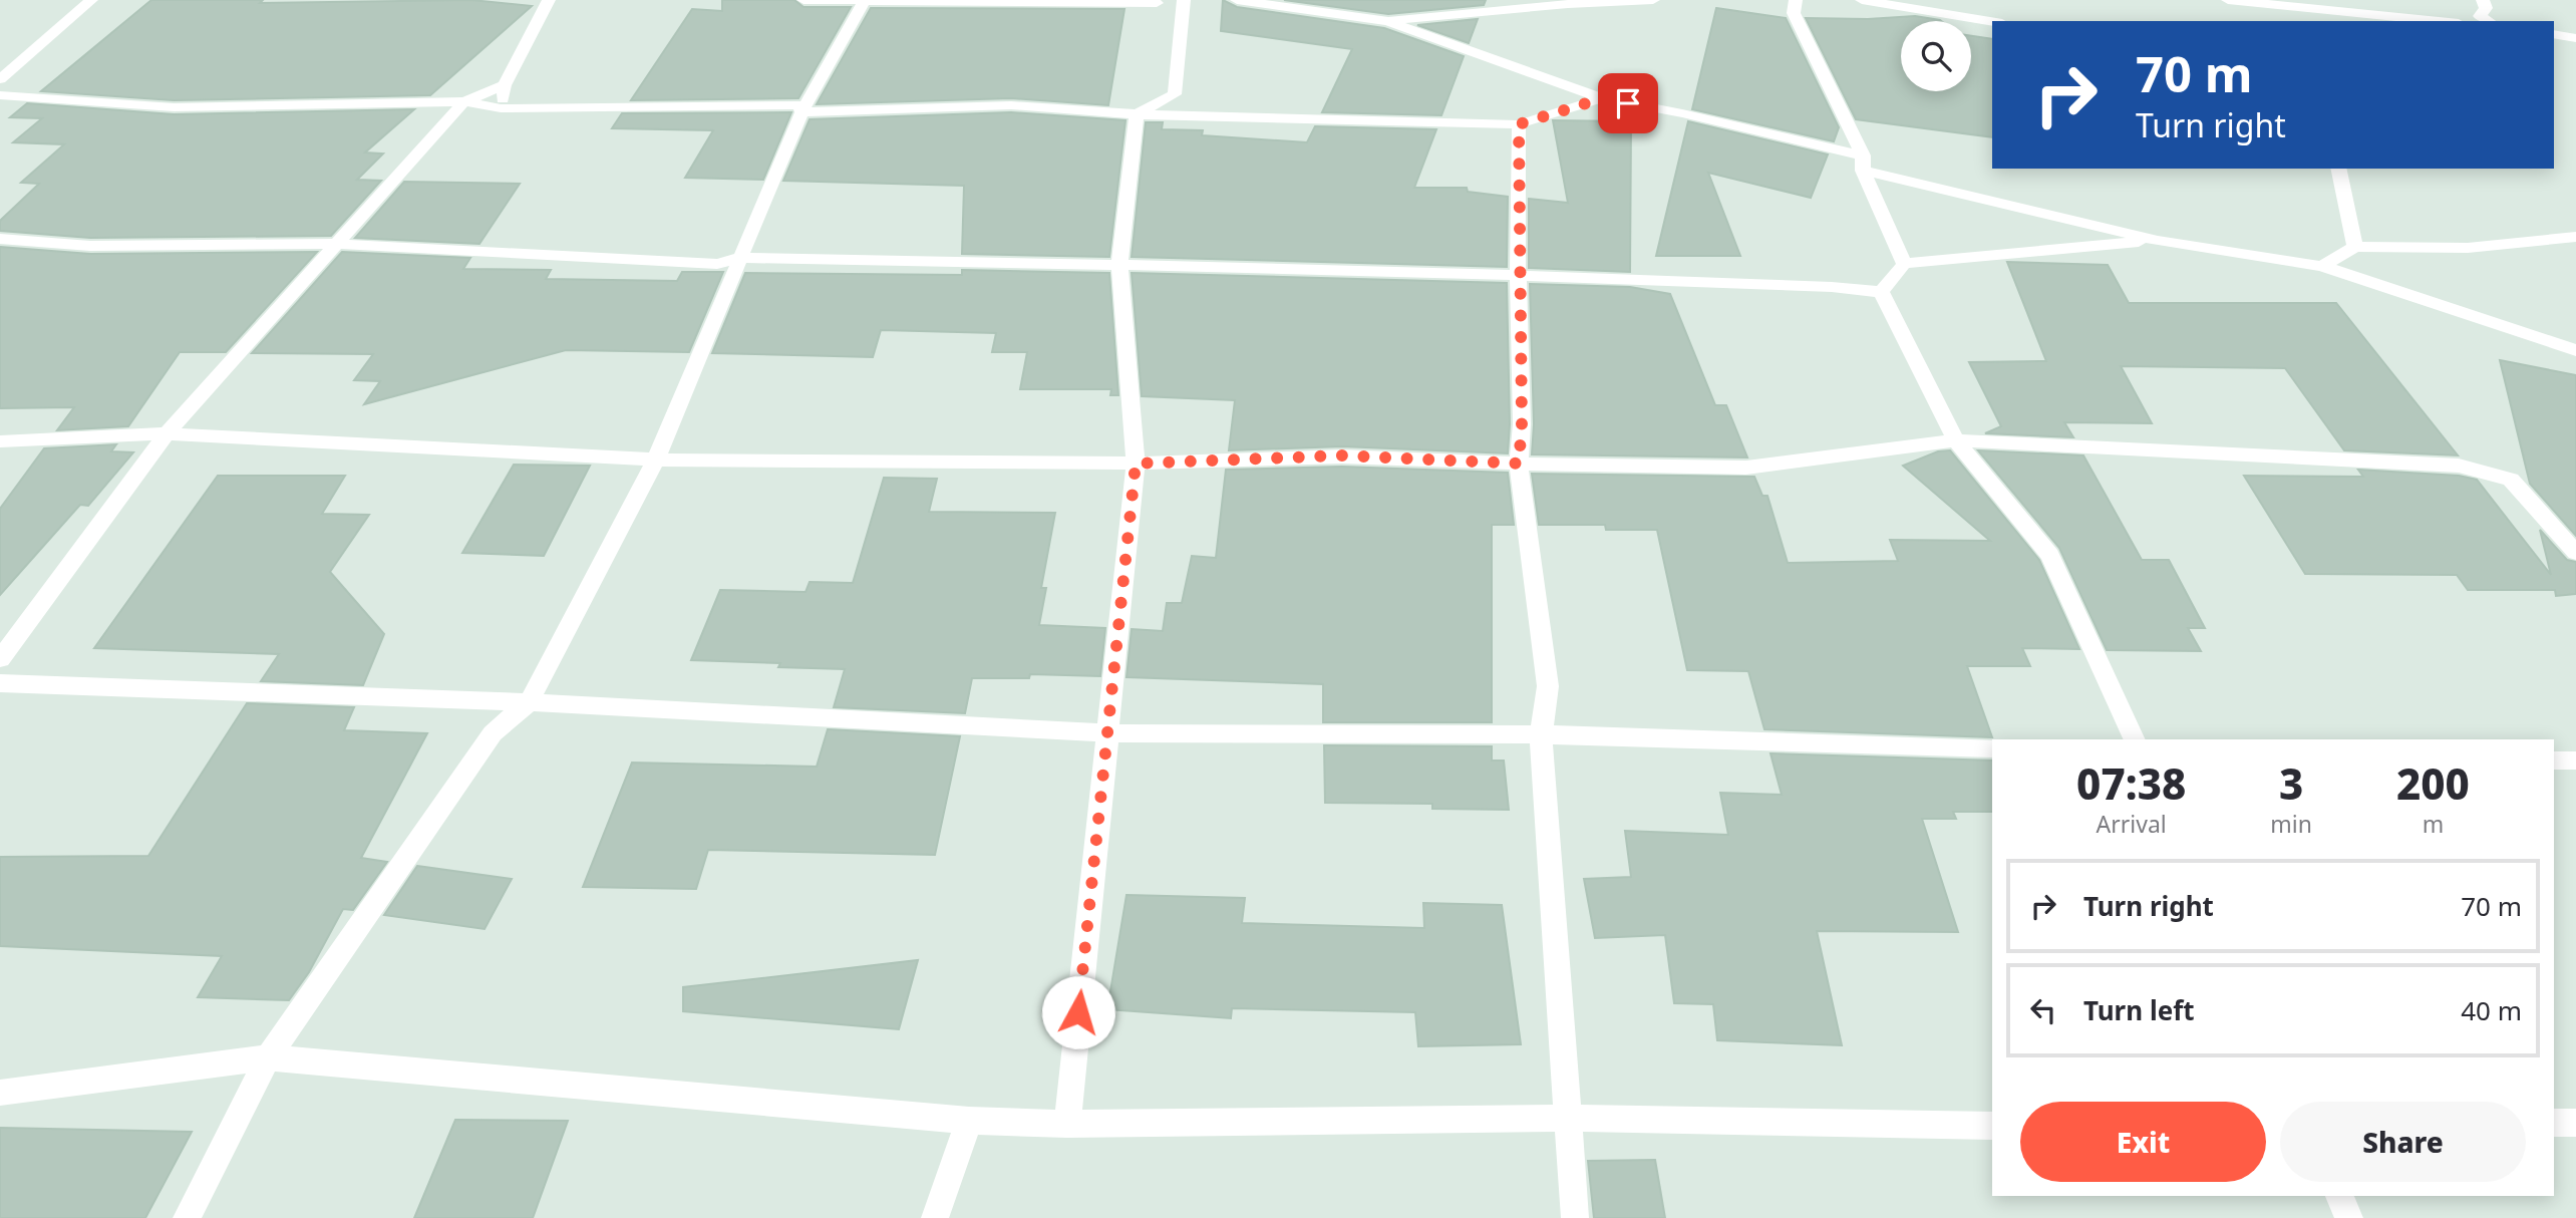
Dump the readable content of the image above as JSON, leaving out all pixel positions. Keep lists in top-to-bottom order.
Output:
{
  "page": {
    "turn": ["70 m", "Turn right"],
    "eta": [
      "07:38",
      "Arrival",
      "3",
      "min",
      "200",
      "m"
    ],
    "list": [
      {
        "name": "Turn right",
        "value": "70 m"
      },
      {
        "name": "Turn left",
        "value": "40 m"
      }
    ],
    "buttons": ["Exit", "Share"]
  }
}
